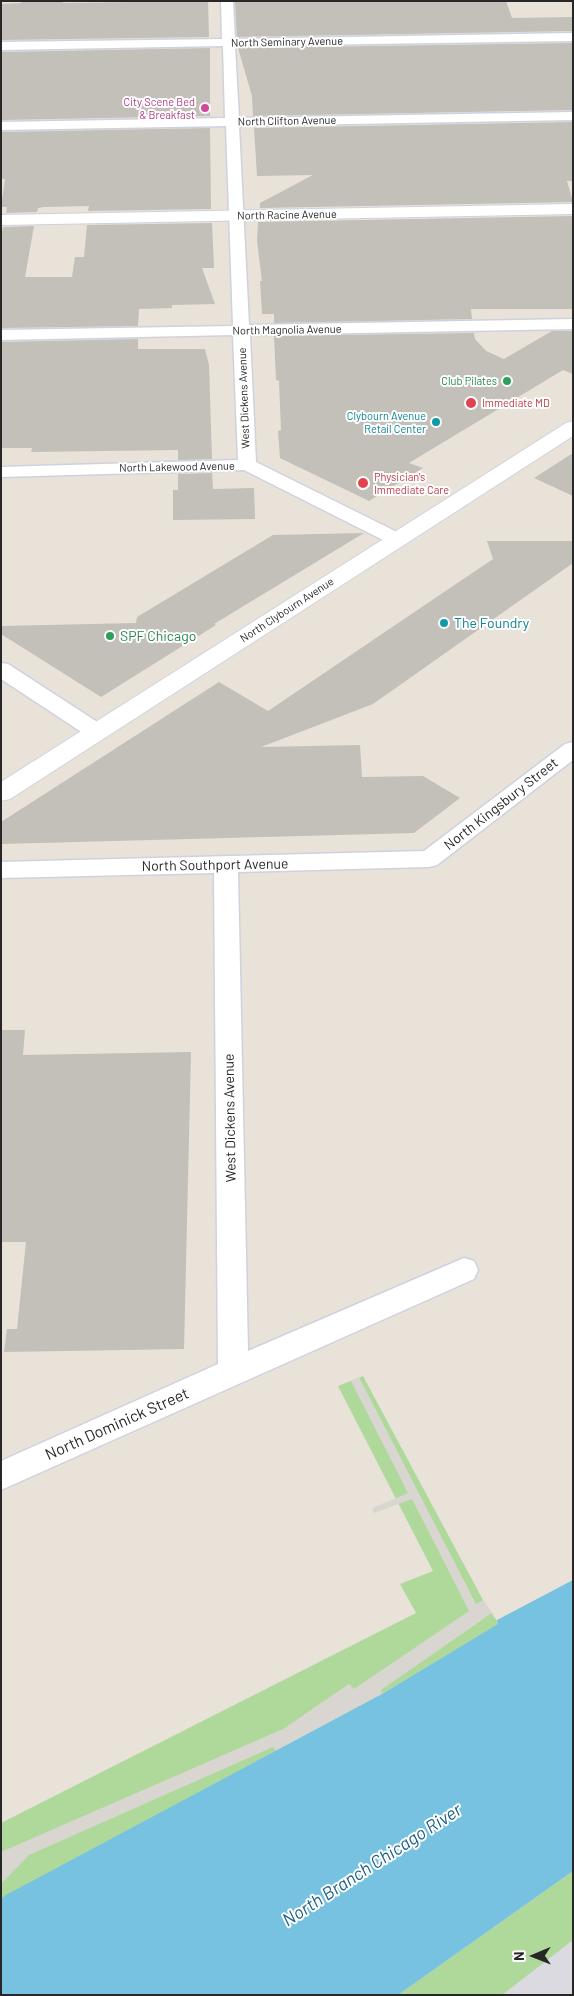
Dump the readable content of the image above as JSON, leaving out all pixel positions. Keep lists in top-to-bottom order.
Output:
{
  "streets": {
    "main road": ["North Racine Avenue", "North Clybourn Avenue"],
    "street": [
      "North Seminary Avenue",
      "North Clifton Avenue",
      "North Magnolia Avenue",
      "West Dickens Avenue",
      "North Lakewood Avenue",
      "North Kingsbury Street",
      "North Southport Avenue",
      "North Dominick Street"
    ]
  },
  "crossings": [
    ["North Seminary Avenue", "West Dickens Avenue"],
    ["North Clifton Avenue", "West Dickens Avenue"],
    ["North Racine Avenue", "West Dickens Avenue"],
    ["North Magnolia Avenue", "West Dickens Avenue"],
    ["West Dickens Avenue", "North Lakewood Avenue"],
    ["West Dickens Avenue", "North Southport Avenue"],
    ["West Dickens Avenue", "North Dominick Street"],
    ["North Lakewood Avenue", "North Clybourn Avenue"],
    ["North Kingsbury Street", "North Southport Avenue"]
  ],
  "water": ["North Branch Chicago River"],
  "places": [
    "City Scene Bed & Breakfast",
    "Club Pilates",
    "Immediate MD",
    "Clybourn Avenue Retail Center",
    "Physician's Immediate Care",
    "The Foundry",
    "SPF Chicago"
  ],
  "north": "left"
}
